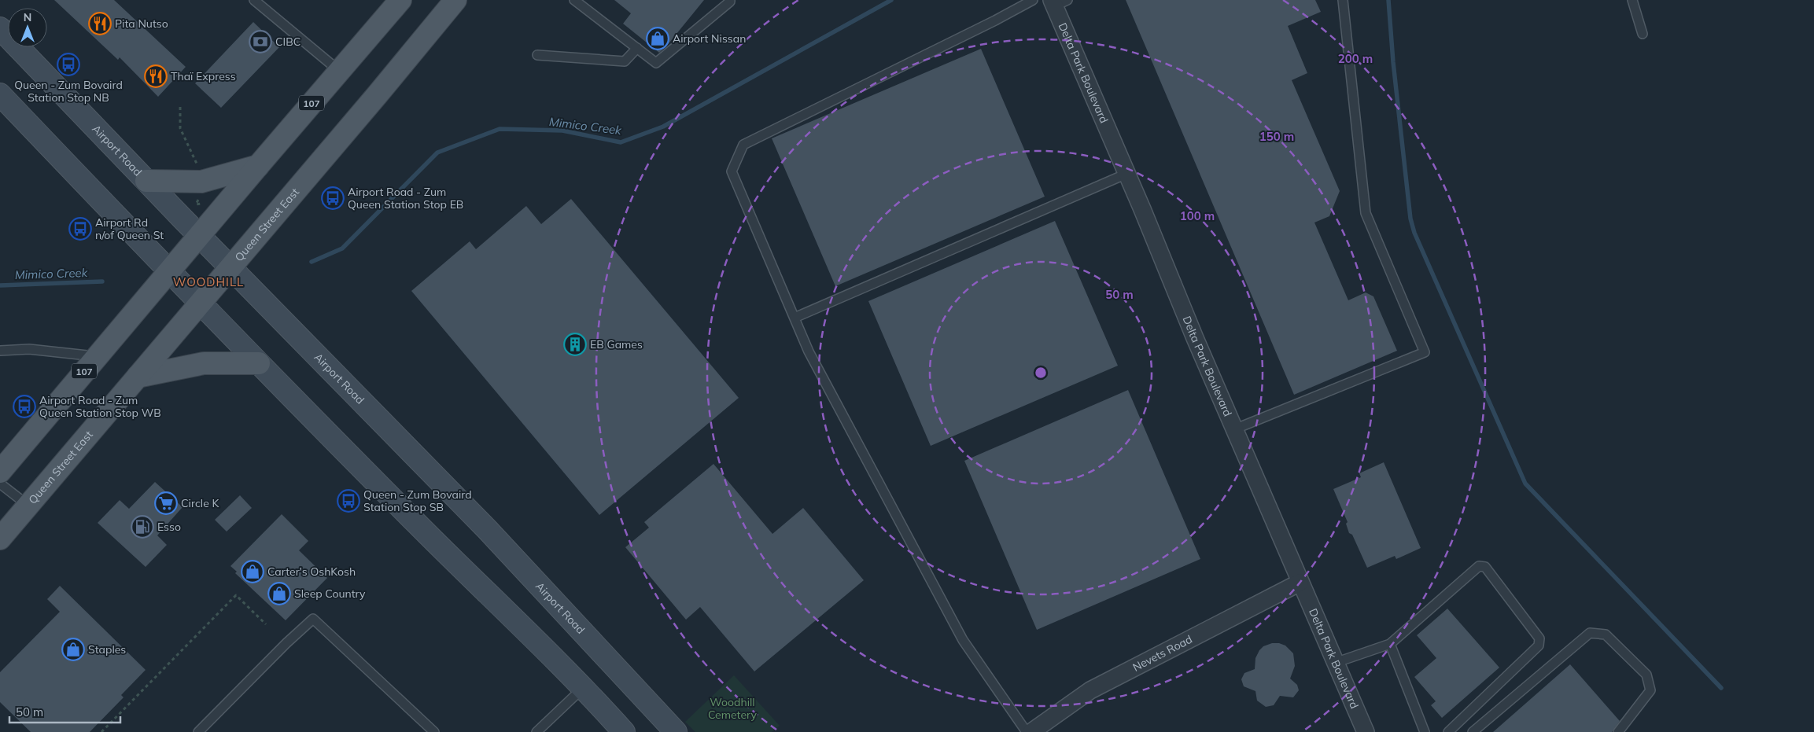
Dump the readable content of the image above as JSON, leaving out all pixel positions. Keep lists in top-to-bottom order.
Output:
{
  "streets": {
    "main road": ["107", "Airport Road", "Queen Street East"],
    "street": ["Delta Park Boulevard", "Nevets Road"]
  },
  "crossings": [
    ["Delta Park Boulevard", "Nevets Road"],
    ["107", "Airport Road"],
    ["Airport Road", "Queen Street East"]
  ],
  "districts": ["WOODHILL"],
  "water": ["Mimico Creek"],
  "parks": ["Woodhill Cemetery"],
  "places": {
    "restaurant": ["Pita Nutso", "Thaï Express"],
    "shop": [
      "Airport Nissan",
      "Carter's OshKosh",
      "Sleep Country",
      "Staples"
    ],
    "bank": ["CIBC"],
    "bus stop": [
      "Queen - Zum Bovaird Station Stop NB",
      "Airport Road - Zum Queen Station Stop EB",
      "Airport Rd n/of Queen St",
      "Airport Road - Zum Queen Station Stop WB",
      "Queen - Zum Bovaird Station Stop SB"
    ],
    "building": ["EB Games"],
    "supermarket": ["Circle K"],
    "fuel station": ["Esso"]
  },
  "scale_bar": "50 m",
  "north": "top",
  "rings": [
    "200 m",
    "150 m",
    "100 m",
    "50 m"
  ]
}
